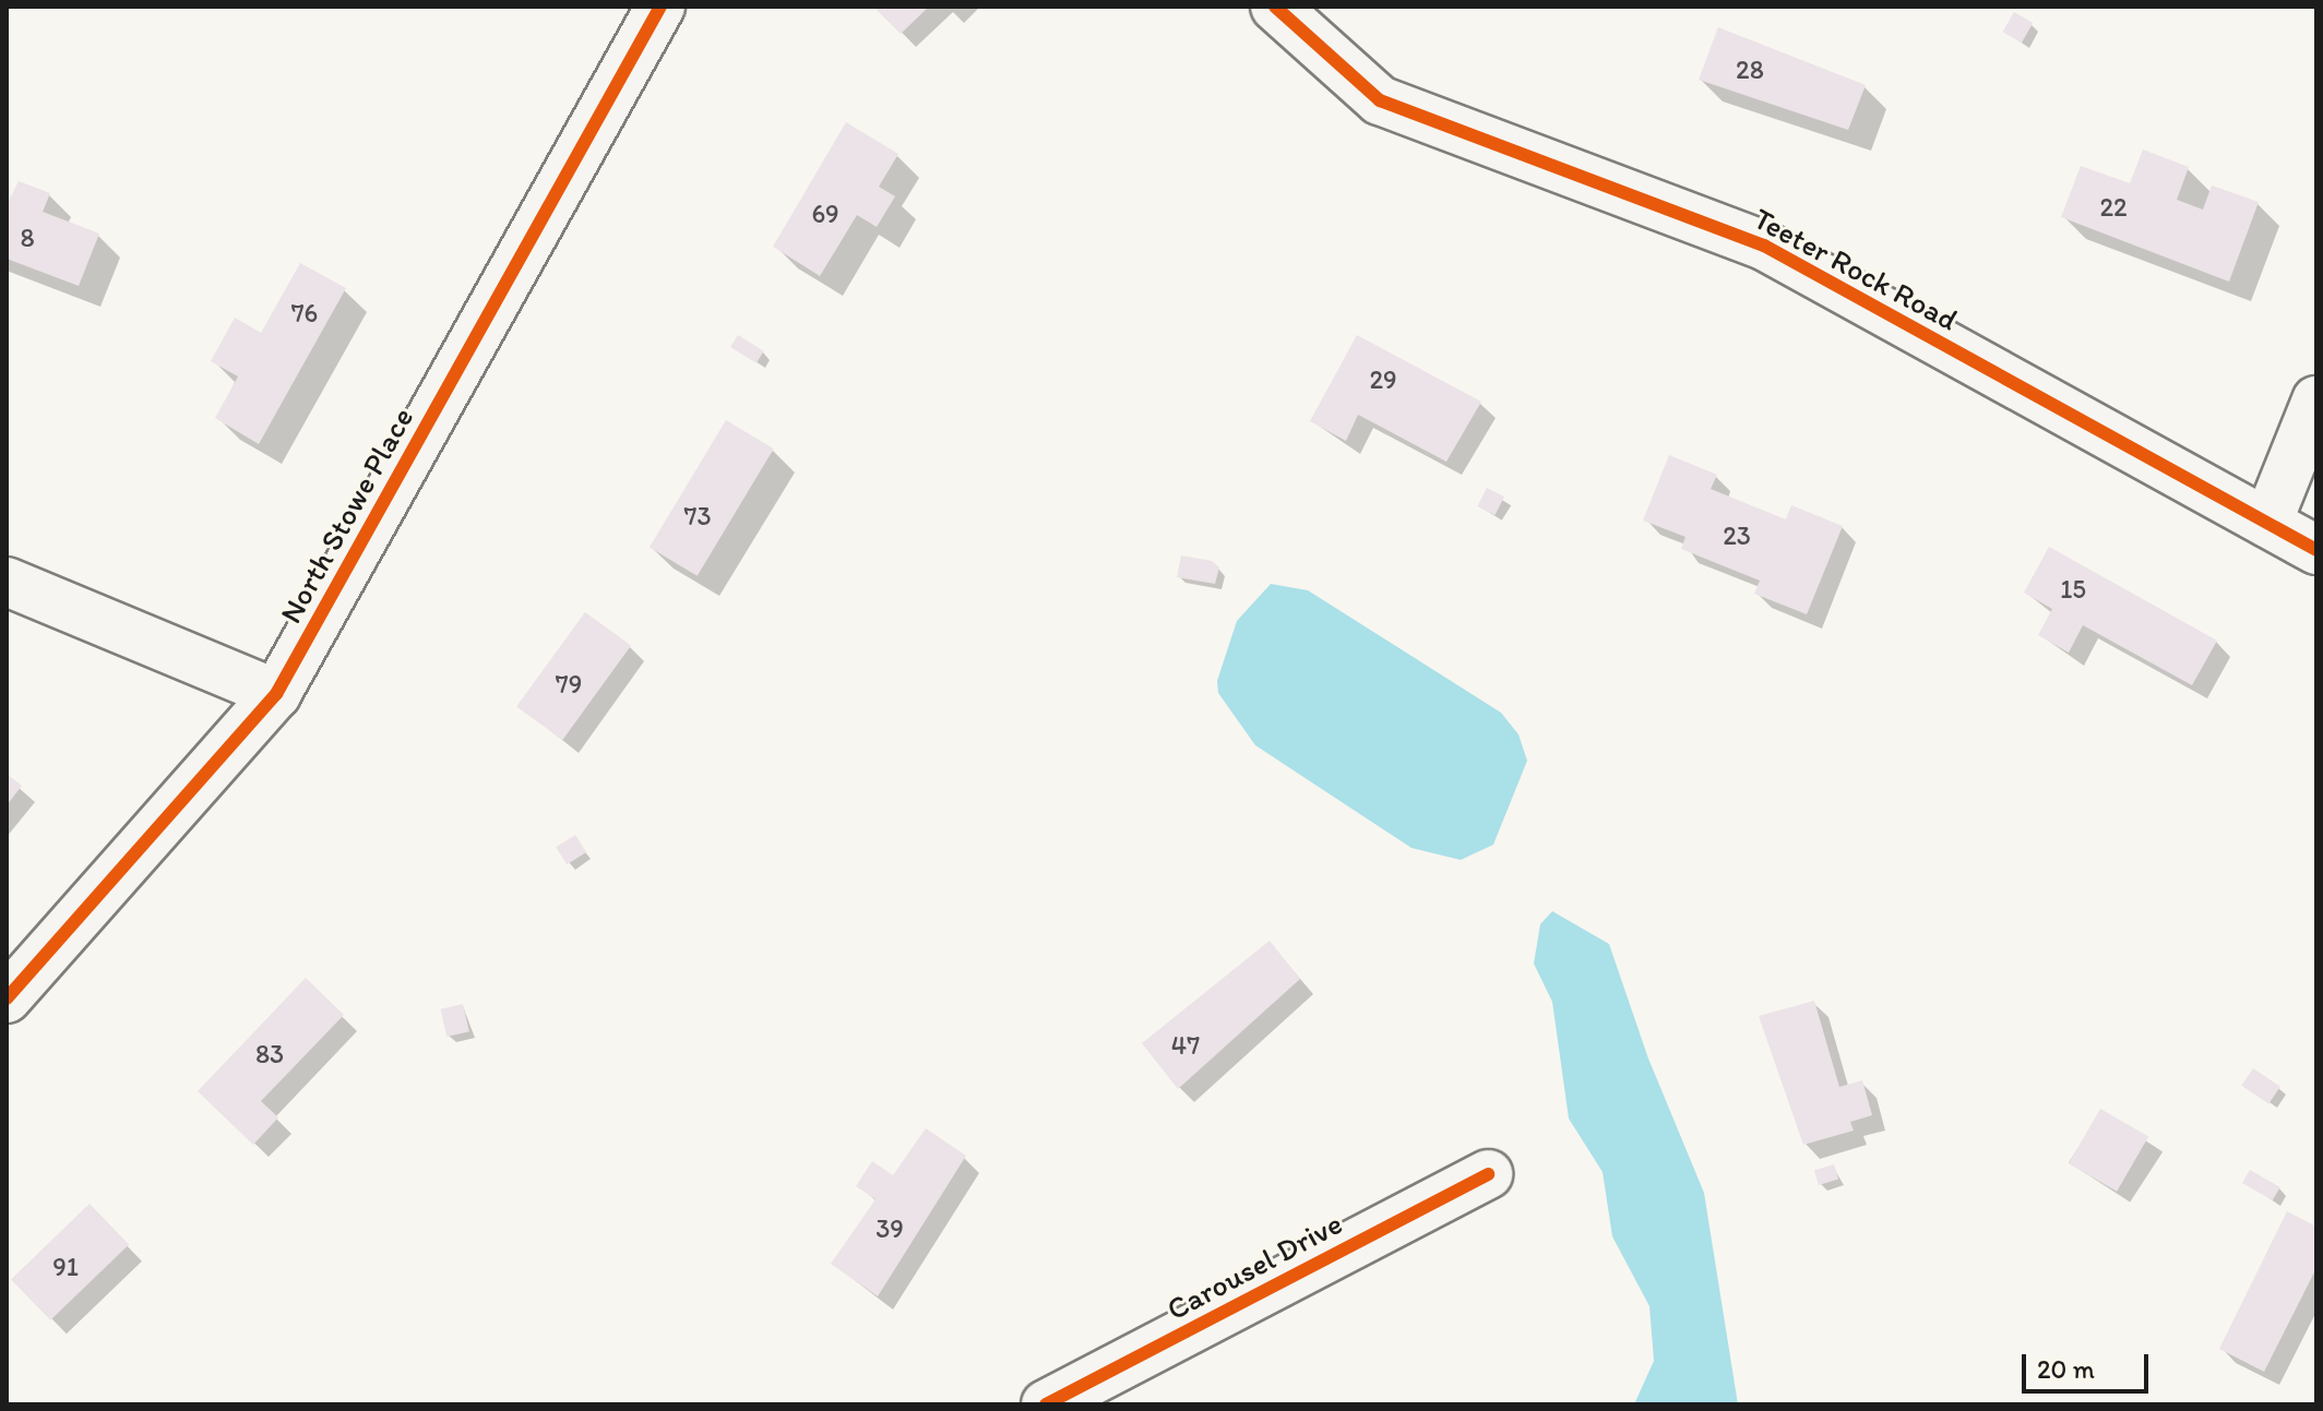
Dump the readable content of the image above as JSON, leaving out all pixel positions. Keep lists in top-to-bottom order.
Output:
{
  "streets": {
    "street": ["Teeter Rock Road", "North Stowe Place", "Carousel Drive"]
  },
  "house_numbers": [
    "28",
    "22",
    "69",
    "8",
    "76",
    "29",
    "73",
    "23",
    "15",
    "79",
    "47",
    "83",
    "39",
    "91"
  ],
  "scale_bar": "20 m"
}
